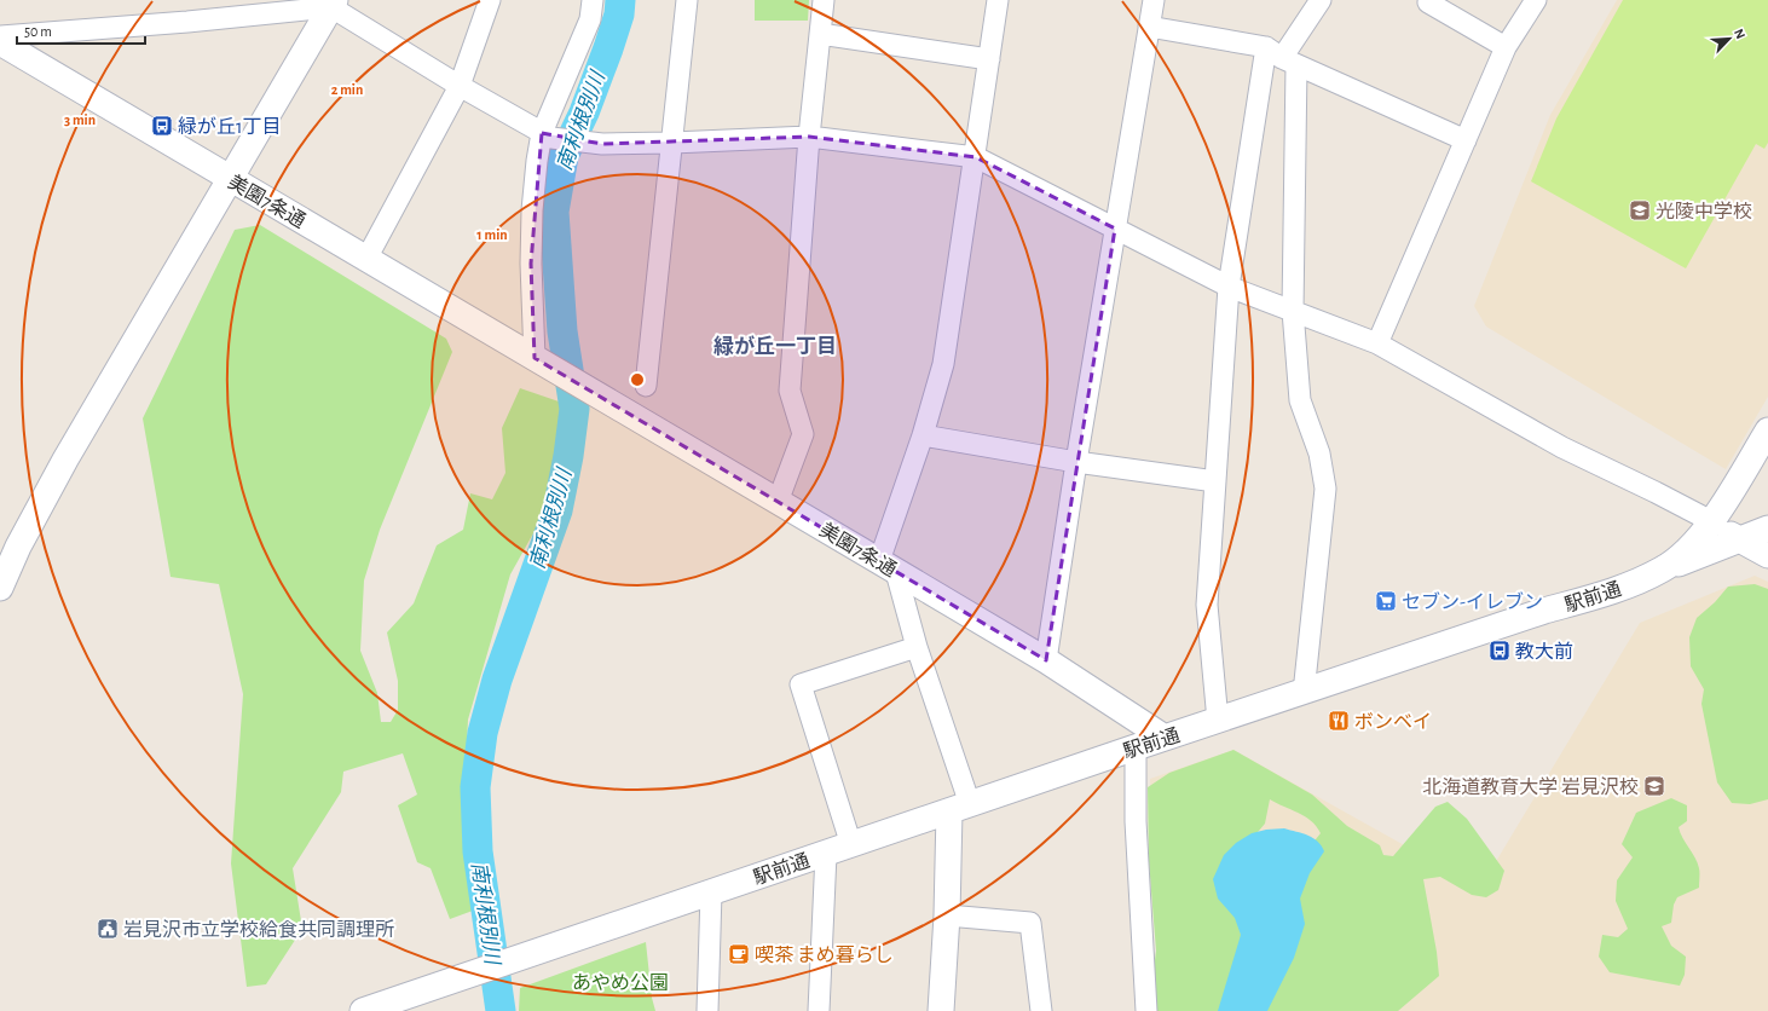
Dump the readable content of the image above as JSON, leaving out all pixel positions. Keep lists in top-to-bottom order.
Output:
{
  "streets": {
    "street": ["美園7条通", "駅前通"]
  },
  "crossings": [
    ["美園7条通", "駅前通"]
  ],
  "districts": ["緑が丘一丁目"],
  "water": ["南利根別川"],
  "parks": ["あやめ公園"],
  "places": {
    "bus stop": ["緑が丘1丁目", "教大前"],
    "school or university": ["光陵中学校", "北海道教育大学 岩見沢校"],
    "supermarket": ["セブン-イレブン"],
    "restaurant": ["ボンベイ"],
    "public building": ["岩見沢市立学校給食共同調理所"],
    "cafe": ["喫茶 まめ暮らし"]
  },
  "scale_bar": "50 m",
  "north": "top right",
  "rings": ["2 min", "3 min", "1 min"]
}
